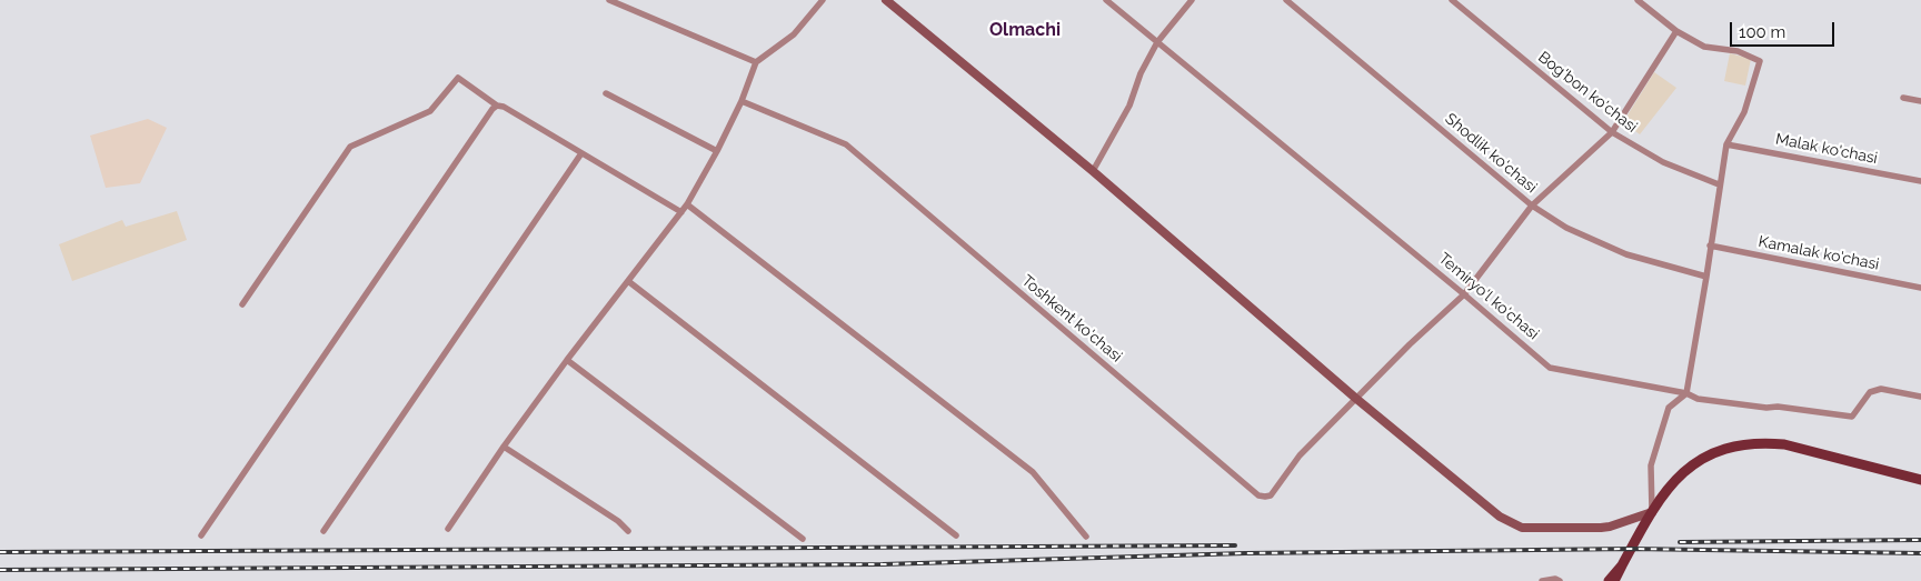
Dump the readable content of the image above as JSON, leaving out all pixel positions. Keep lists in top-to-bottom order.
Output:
{
  "streets": {
    "street": [
      "Bog'bon ko'chasi",
      "Malak ko'chasi",
      "Shodlik ko'chasi",
      "Kamalak ko'chasi",
      "Temiryo'l ko'chasi",
      "Toshkent ko'chasi"
    ]
  },
  "districts": ["Olmachi"],
  "scale_bar": "100 m"
}
